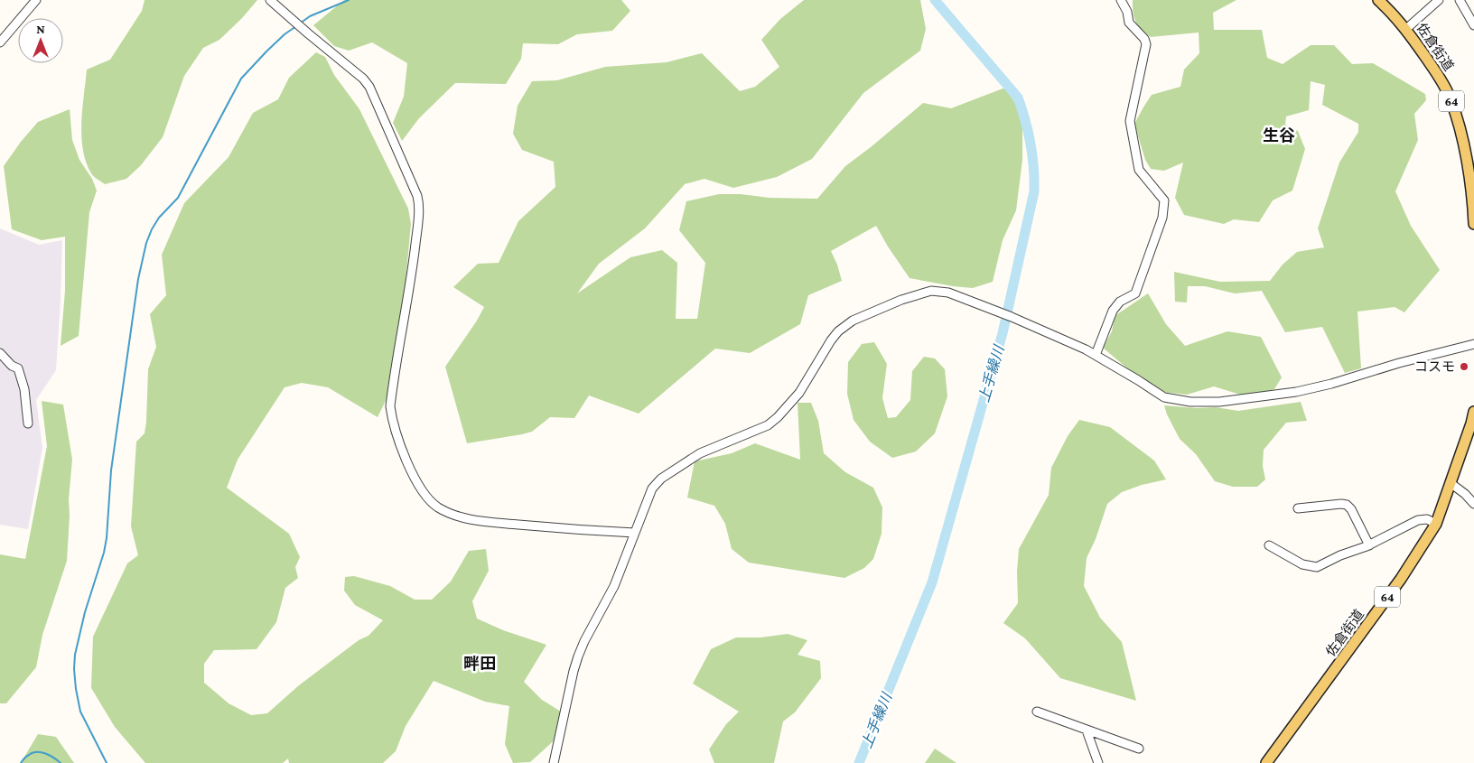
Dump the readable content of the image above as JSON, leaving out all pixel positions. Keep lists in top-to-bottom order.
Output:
{
  "streets": {
    "main road": ["佐倉街道", "64"]
  },
  "districts": ["生谷", "畔田"],
  "water": ["上手繰川"],
  "places": ["コスモ"],
  "north": "top"
}
